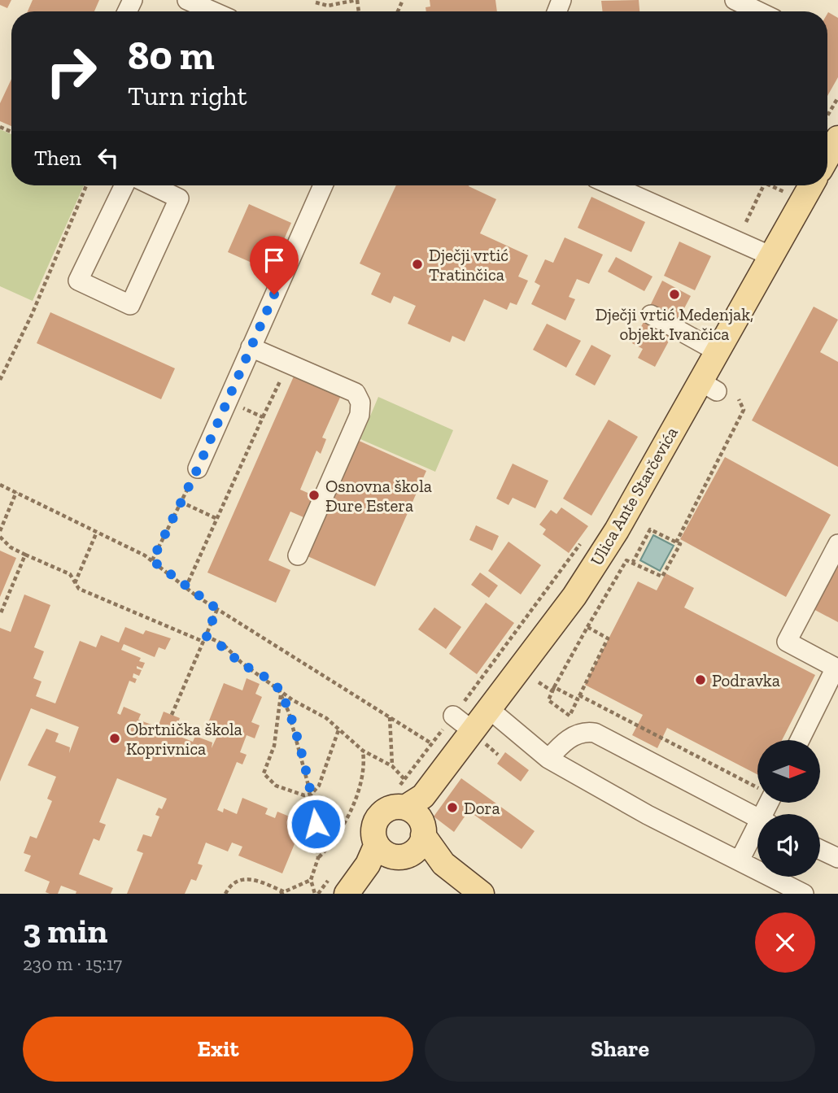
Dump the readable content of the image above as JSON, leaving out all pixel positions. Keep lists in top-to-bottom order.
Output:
{
  "streets": {
    "main road": ["Ulica Ante Starčevića"]
  },
  "places": [
    "Dječji vrtić Tratinčica",
    "Dječji vrtić Medenjak, objekt Ivančica",
    "Osnovna škola Đure Estera",
    "Podravka",
    "Obrtnička škola Koprivnica",
    "Dora"
  ],
  "north": "right",
  "page": {
    "turn": ["80 m", "Turn right"],
    "then": "Then",
    "heading": ["3 min", "230 m · 15:17"],
    "buttons": ["Exit", "Share"]
  }
}
